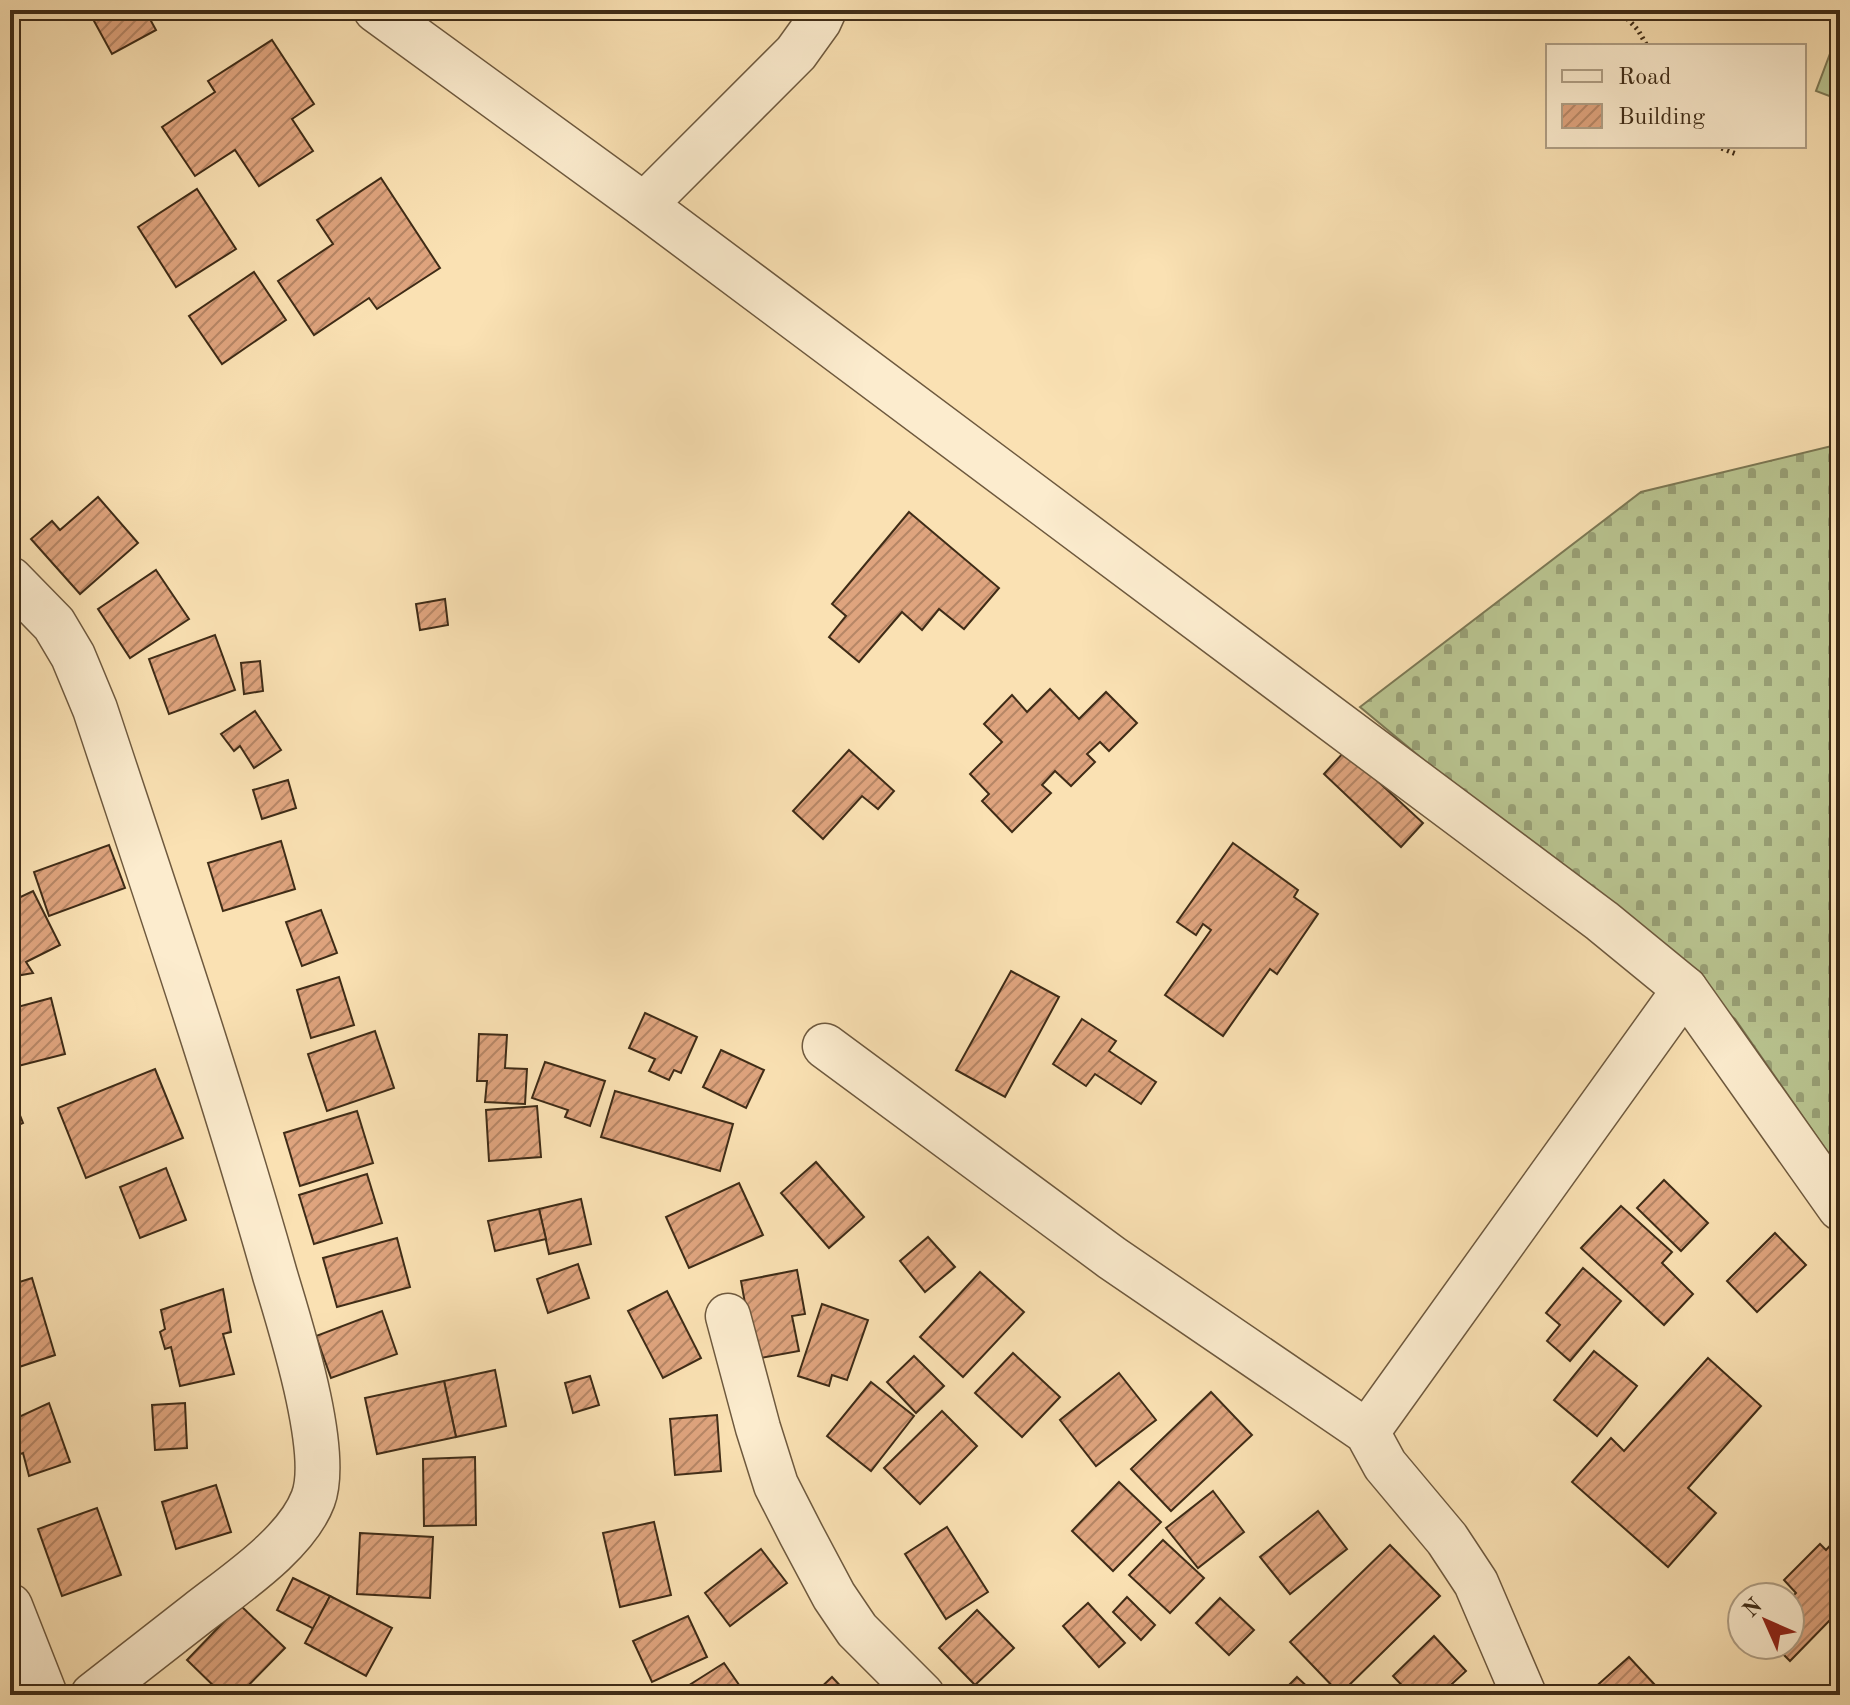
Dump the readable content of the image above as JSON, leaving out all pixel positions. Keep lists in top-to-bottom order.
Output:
{
  "legend": ["Road", "Building"],
  "north": "top left"
}
